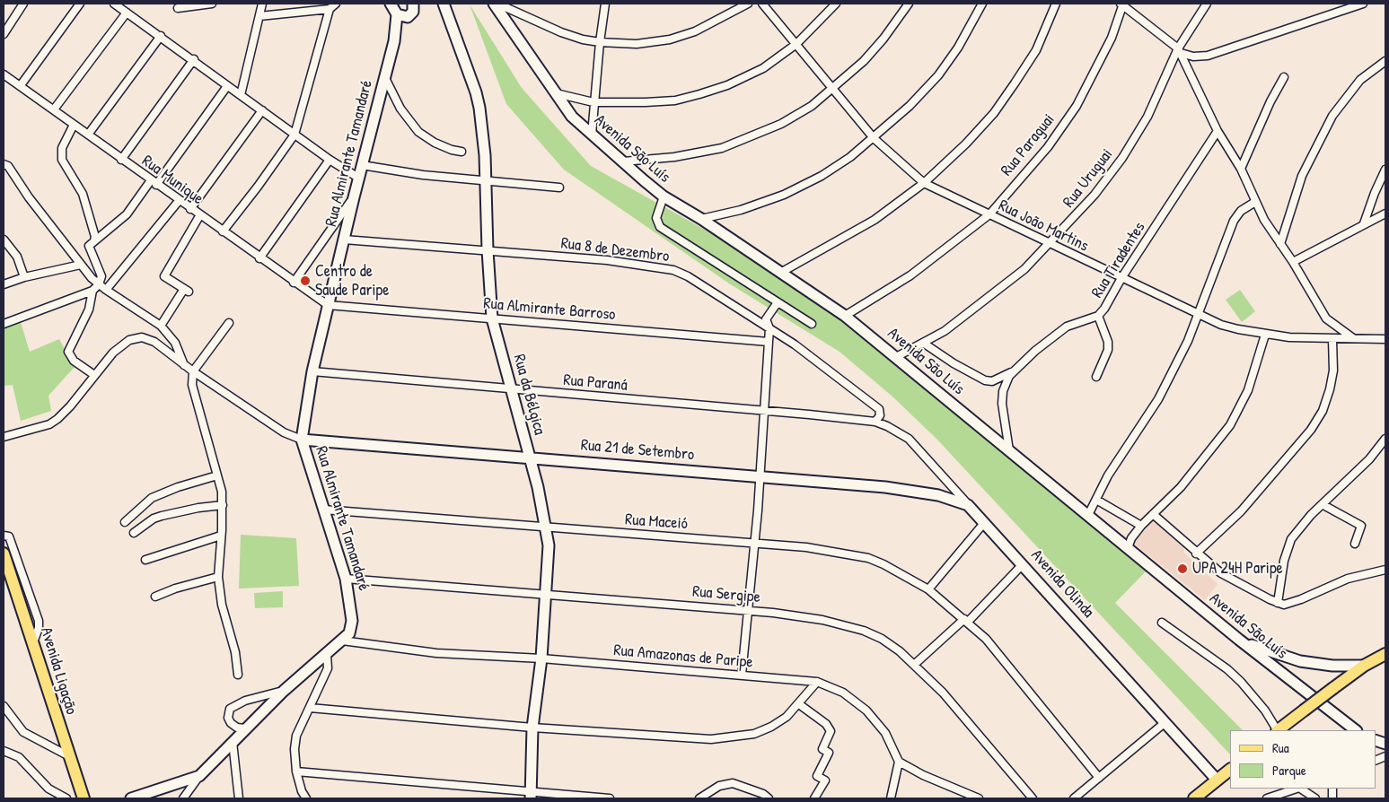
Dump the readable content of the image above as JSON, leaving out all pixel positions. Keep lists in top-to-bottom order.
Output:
{
  "streets": {
    "main road": [
      "Avenida São Luís",
      "Rua Almirante Tamandaré",
      "Rua da Bélgica",
      "Rua 21 de Setembro",
      "Avenida Olinda",
      "Avenida Ligação"
    ],
    "street": [
      "Rua Paraguai",
      "Rua Uruguai",
      "Rua Munique",
      "Rua João Martins",
      "Rua 8 de Dezembro",
      "Rua Tiradentes",
      "Rua Almirante Barroso",
      "Rua Paraná",
      "Rua Maceió",
      "Rua Sergipe",
      "Rua Amazonas de Paripe"
    ]
  },
  "crossings": [
    ["Rua Paraguai", "Avenida São Luís"],
    ["Rua Paraguai", "Rua João Martins"],
    ["Avenida São Luís", "Rua Uruguai"],
    ["Avenida São Luís", "Rua Tiradentes"],
    ["Rua Almirante Tamandaré", "Rua Munique"],
    ["Rua Almirante Tamandaré", "Rua 8 de Dezembro"],
    ["Rua Almirante Tamandaré", "Rua Almirante Barroso"],
    ["Rua Almirante Tamandaré", "Rua Paraná"],
    ["Rua Almirante Tamandaré", "Rua 21 de Setembro"],
    ["Rua Almirante Tamandaré", "Rua Maceió"],
    ["Rua Almirante Tamandaré", "Rua Sergipe"],
    ["Rua Almirante Tamandaré", "Rua Amazonas de Paripe"],
    ["Rua Uruguai", "Rua João Martins"],
    ["Rua Munique", "Rua Almirante Barroso"],
    ["Rua João Martins", "Rua Tiradentes"],
    ["Rua 8 de Dezembro", "Rua Paraná"],
    ["Rua 8 de Dezembro", "Rua da Bélgica"],
    ["Rua 8 de Dezembro", "Avenida Olinda"],
    ["Rua Almirante Barroso", "Rua da Bélgica"],
    ["Rua Paraná", "Rua da Bélgica"],
    ["Rua Paraná", "Avenida Olinda"],
    ["Rua da Bélgica", "Rua 21 de Setembro"],
    ["Rua da Bélgica", "Rua Maceió"],
    ["Rua da Bélgica", "Rua Sergipe"],
    ["Rua da Bélgica", "Rua Amazonas de Paripe"],
    ["Rua 21 de Setembro", "Avenida Olinda"]
  ],
  "places": ["Centro de Saude Paripe", "UPA 24H Paripe"],
  "legend": ["Rua", "Parque"]
}
